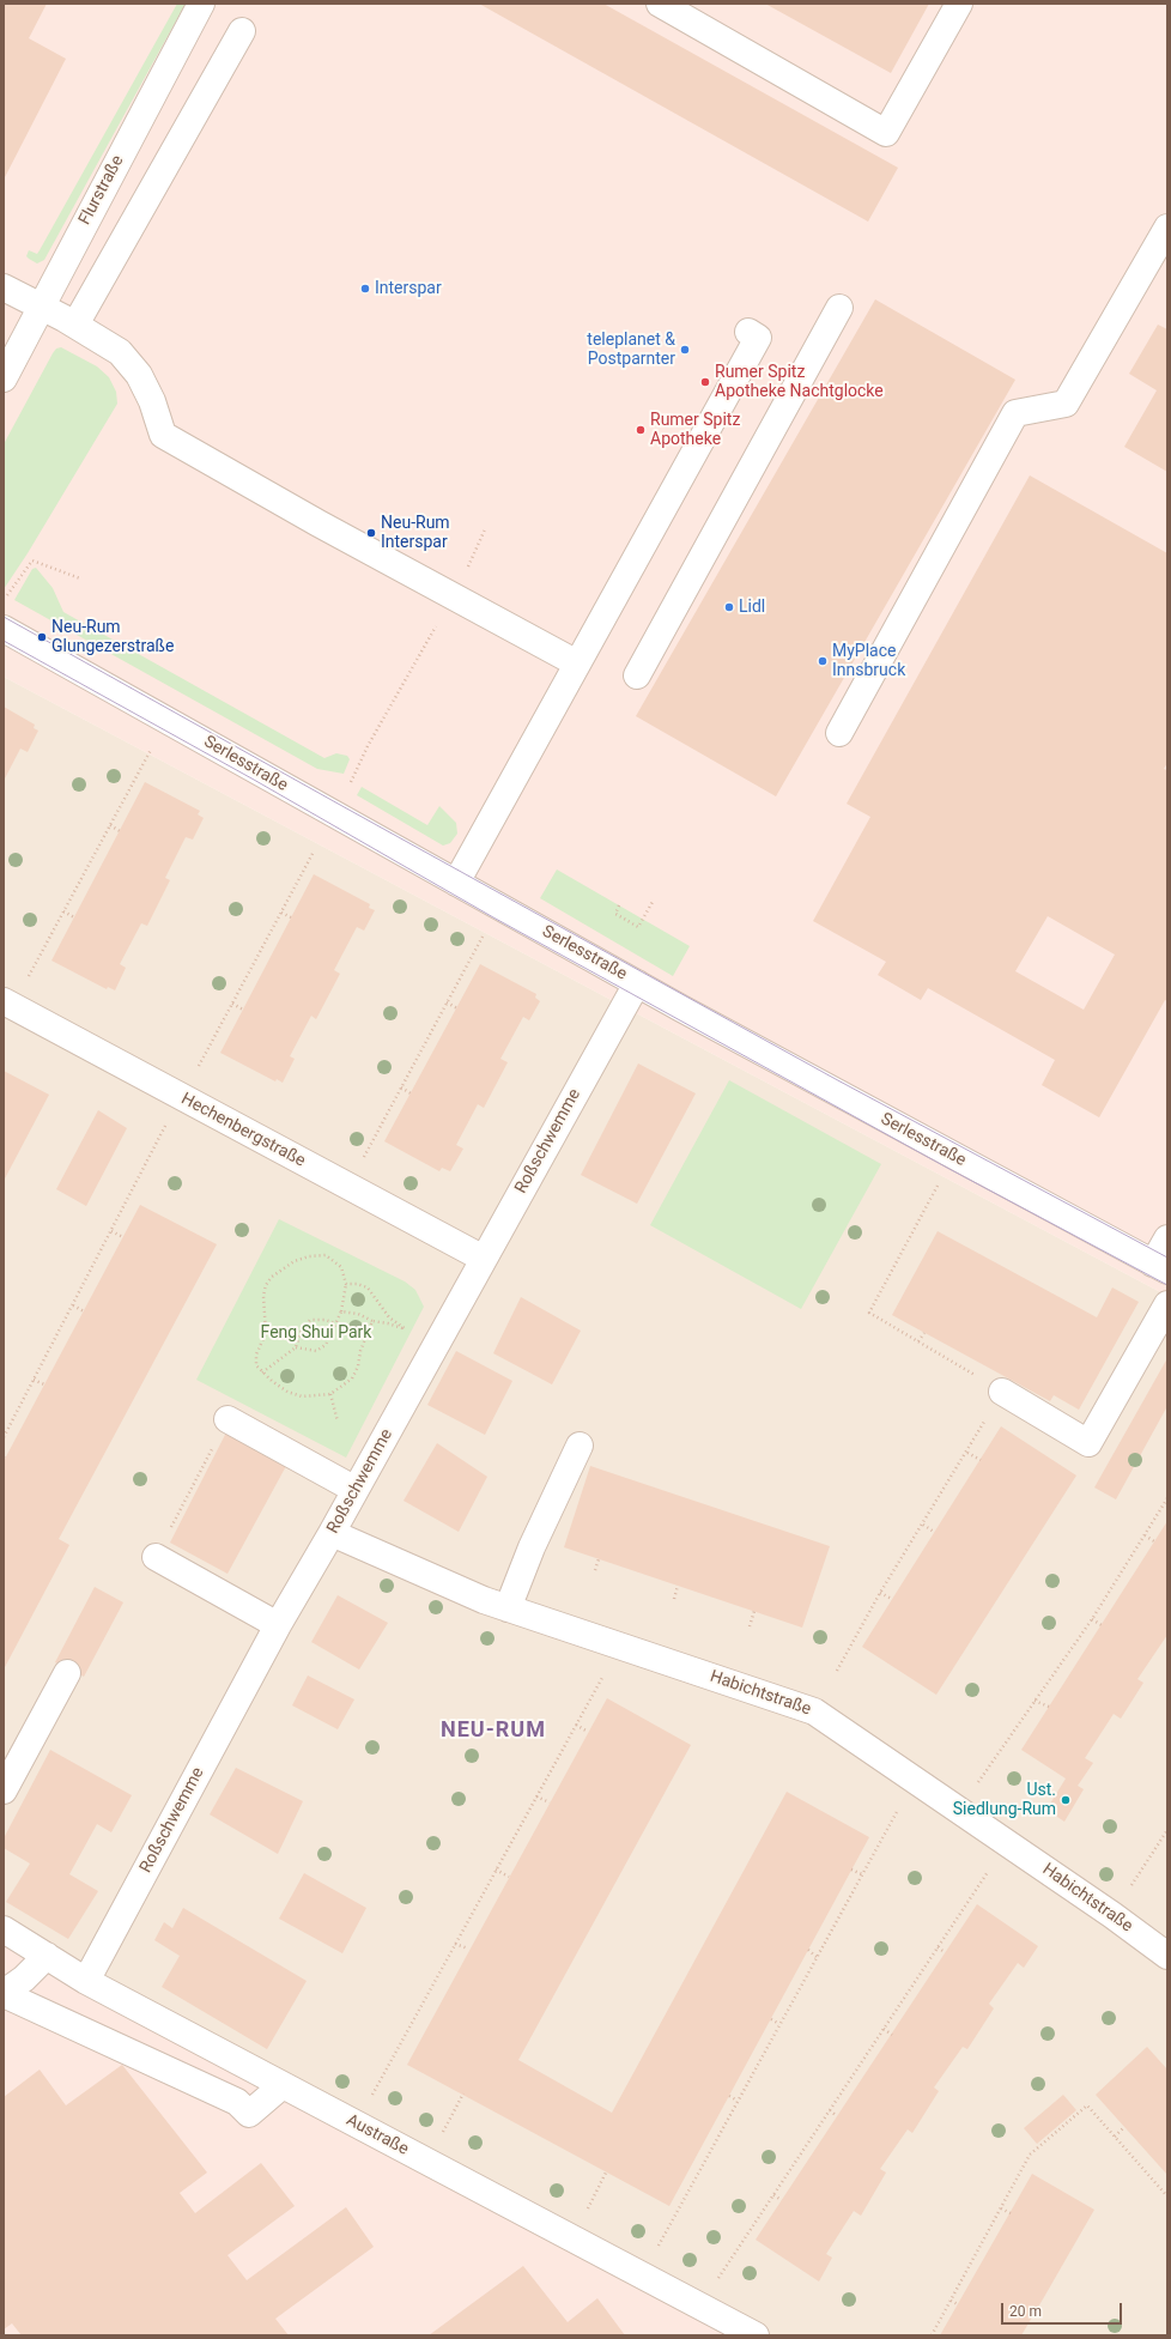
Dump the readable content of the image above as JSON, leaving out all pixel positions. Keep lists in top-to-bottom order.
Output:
{
  "streets": {
    "street": [
      "Flurstraße",
      "Serlesstraße",
      "Hechenbergstraße",
      "Roßschwemme",
      "Habichtstraße",
      "Austraße"
    ]
  },
  "crossings": [
    ["Serlesstraße", "Roßschwemme"],
    ["Hechenbergstraße", "Roßschwemme"],
    ["Roßschwemme", "Habichtstraße"],
    ["Roßschwemme", "Austraße"]
  ],
  "districts": ["NEU-RUM"],
  "parks": ["Feng Shui Park"],
  "places": [
    "Interspar",
    "teleplanet & Postparnter",
    "Rumer Spitz Apotheke Nachtglocke",
    "Rumer Spitz Apotheke",
    "Neu-Rum Interspar",
    "Lidl",
    "Neu-Rum Glungezerstraße",
    "MyPlace Innsbruck",
    "Ust. Siedlung-Rum"
  ],
  "scale_bar": "20 m"
}
